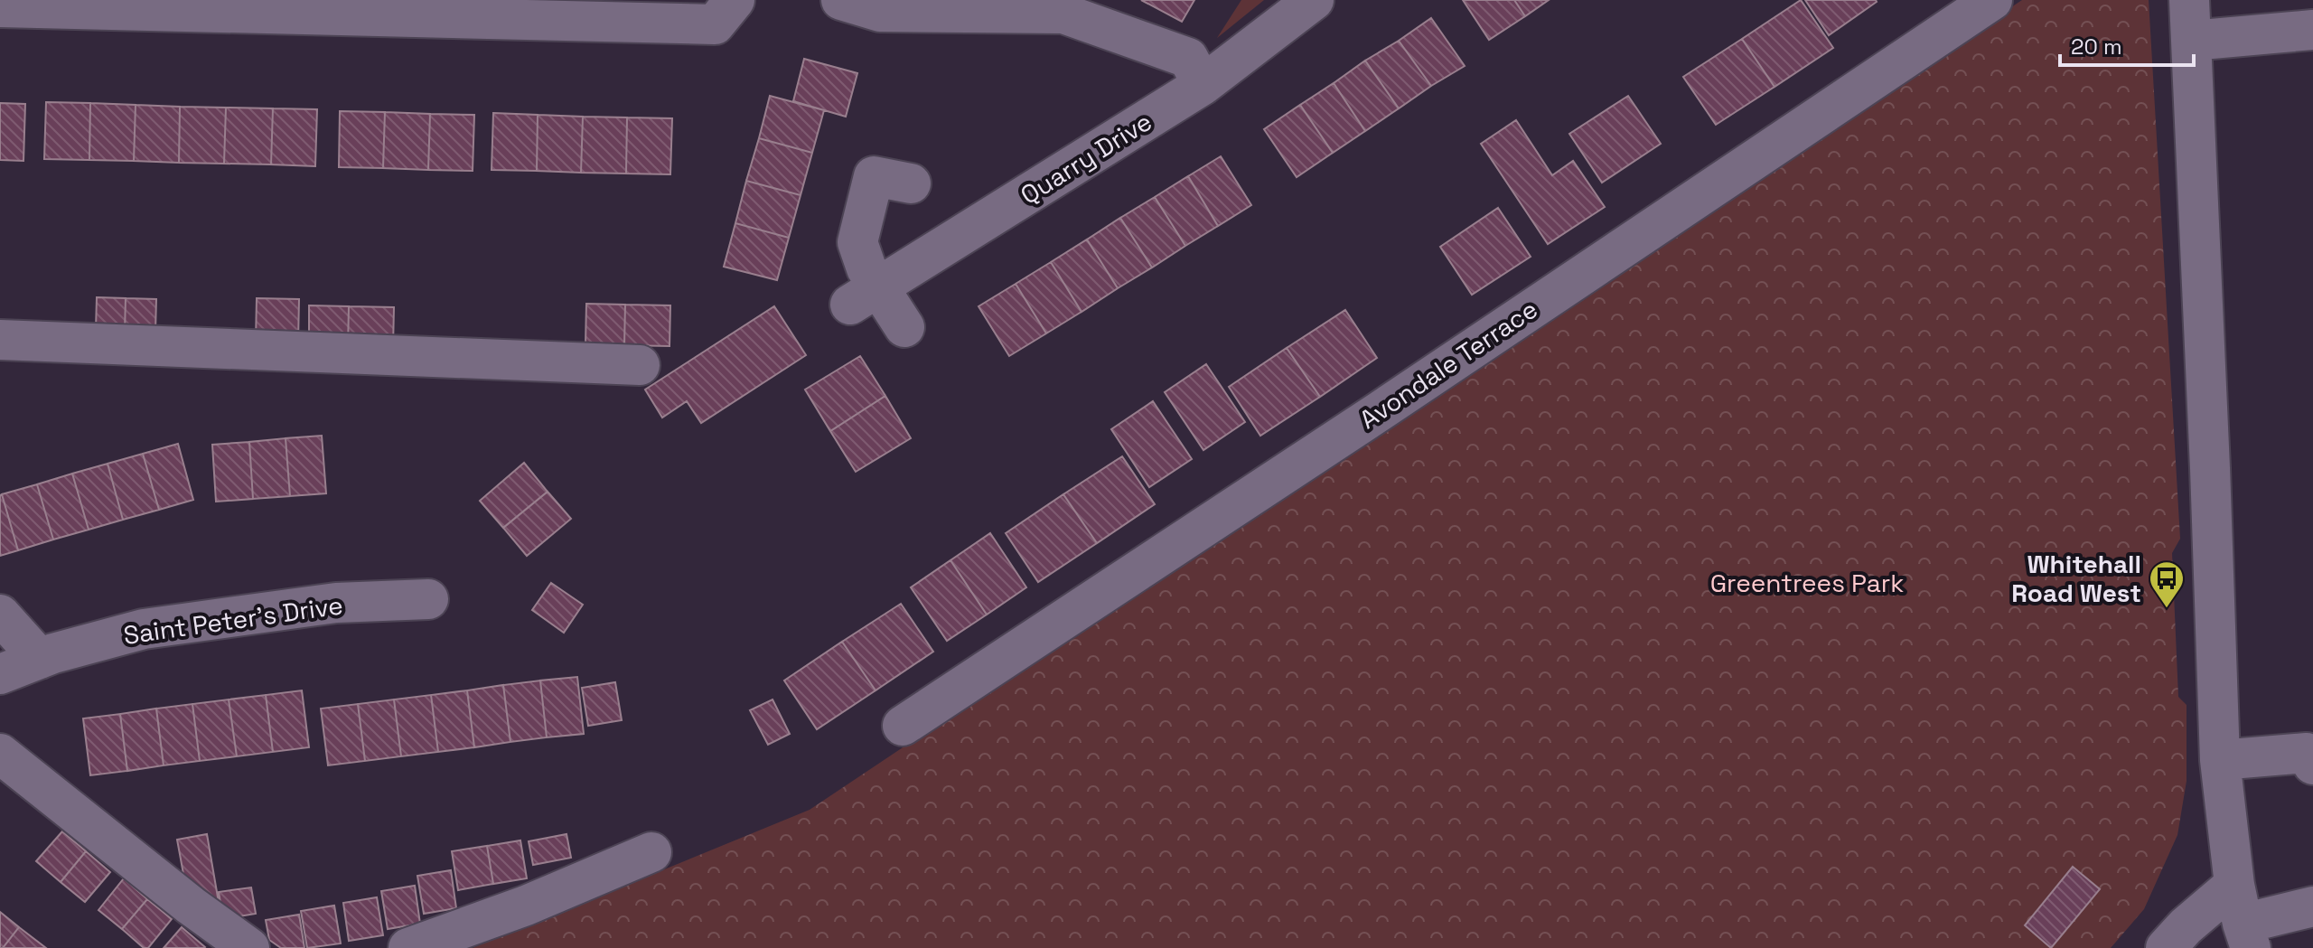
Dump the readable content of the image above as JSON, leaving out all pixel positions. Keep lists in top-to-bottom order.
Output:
{
  "streets": {
    "street": ["Quarry Drive", "Avondale Terrace", "Saint Peter's Drive"]
  },
  "parks": ["Greentrees Park"],
  "places": {
    "bus stop": ["Whitehall Road West"]
  },
  "scale_bar": "20 m"
}
